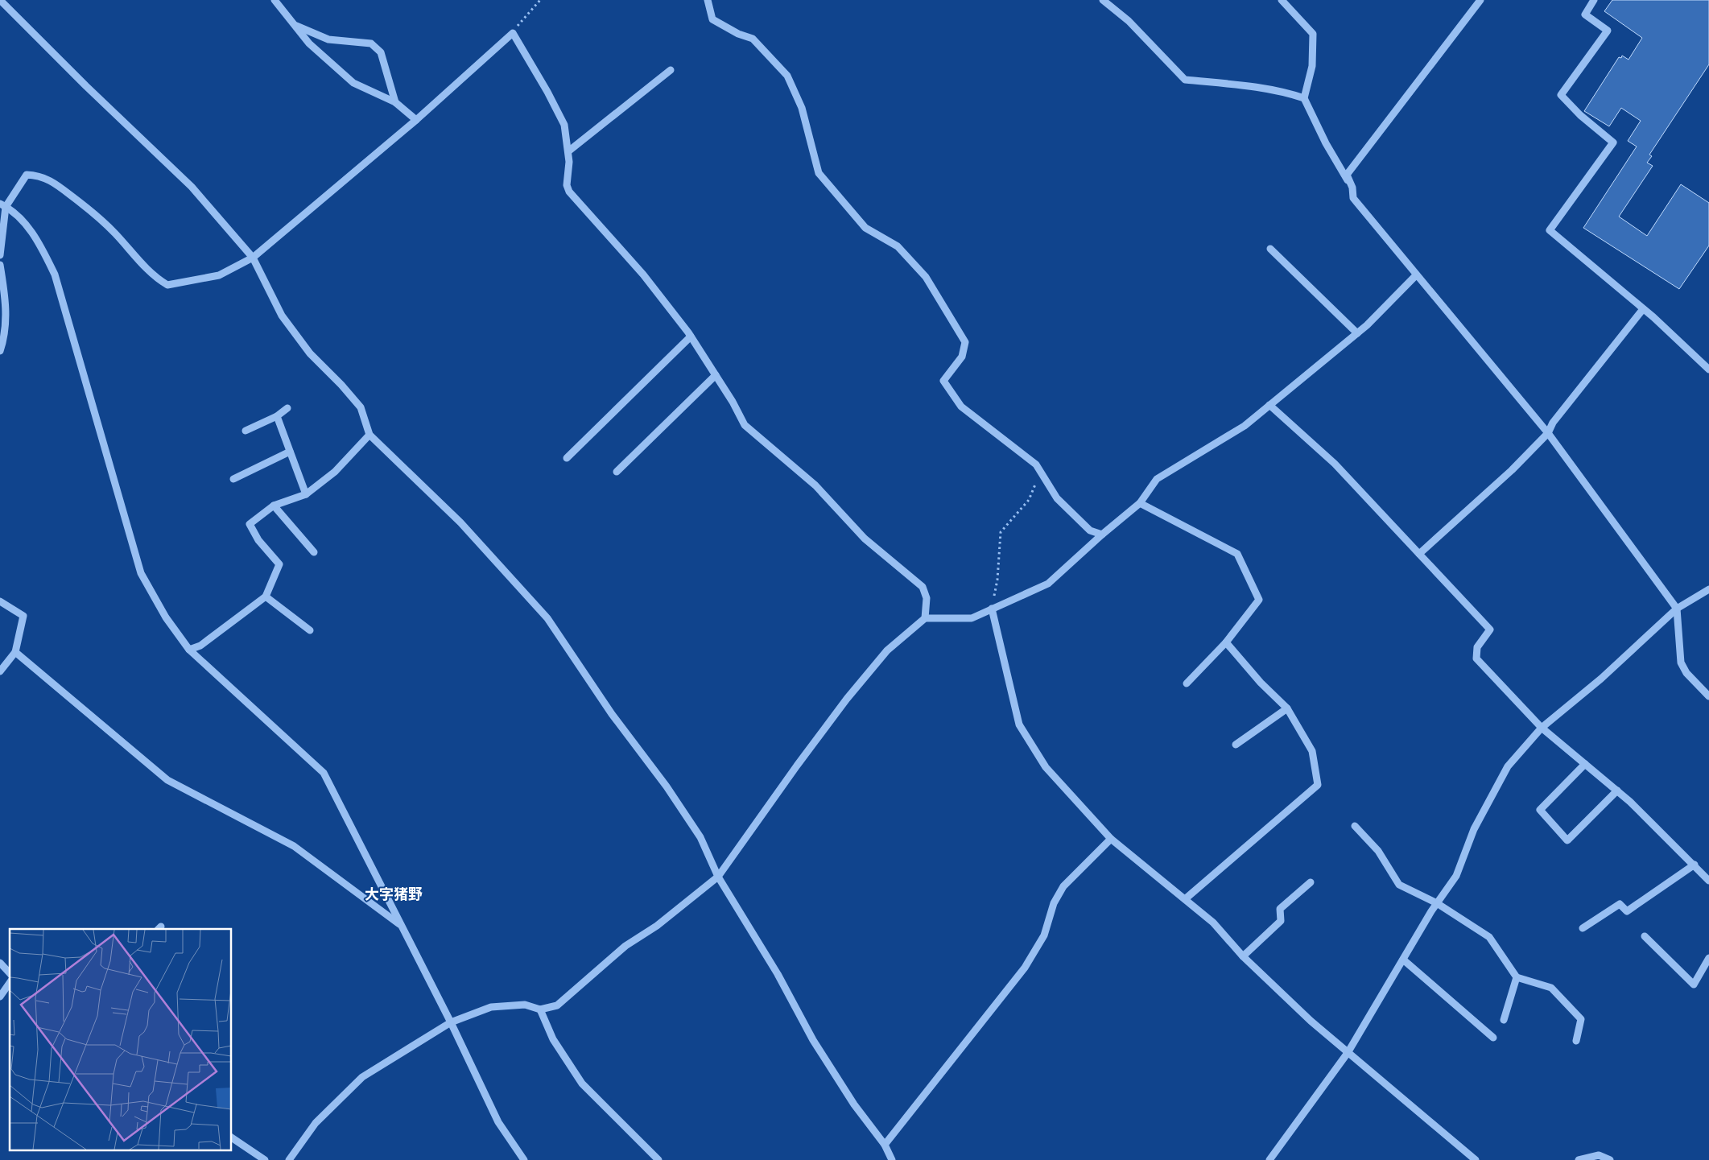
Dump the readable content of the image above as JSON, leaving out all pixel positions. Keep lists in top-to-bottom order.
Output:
{
  "districts": ["大字猪野"]
}
